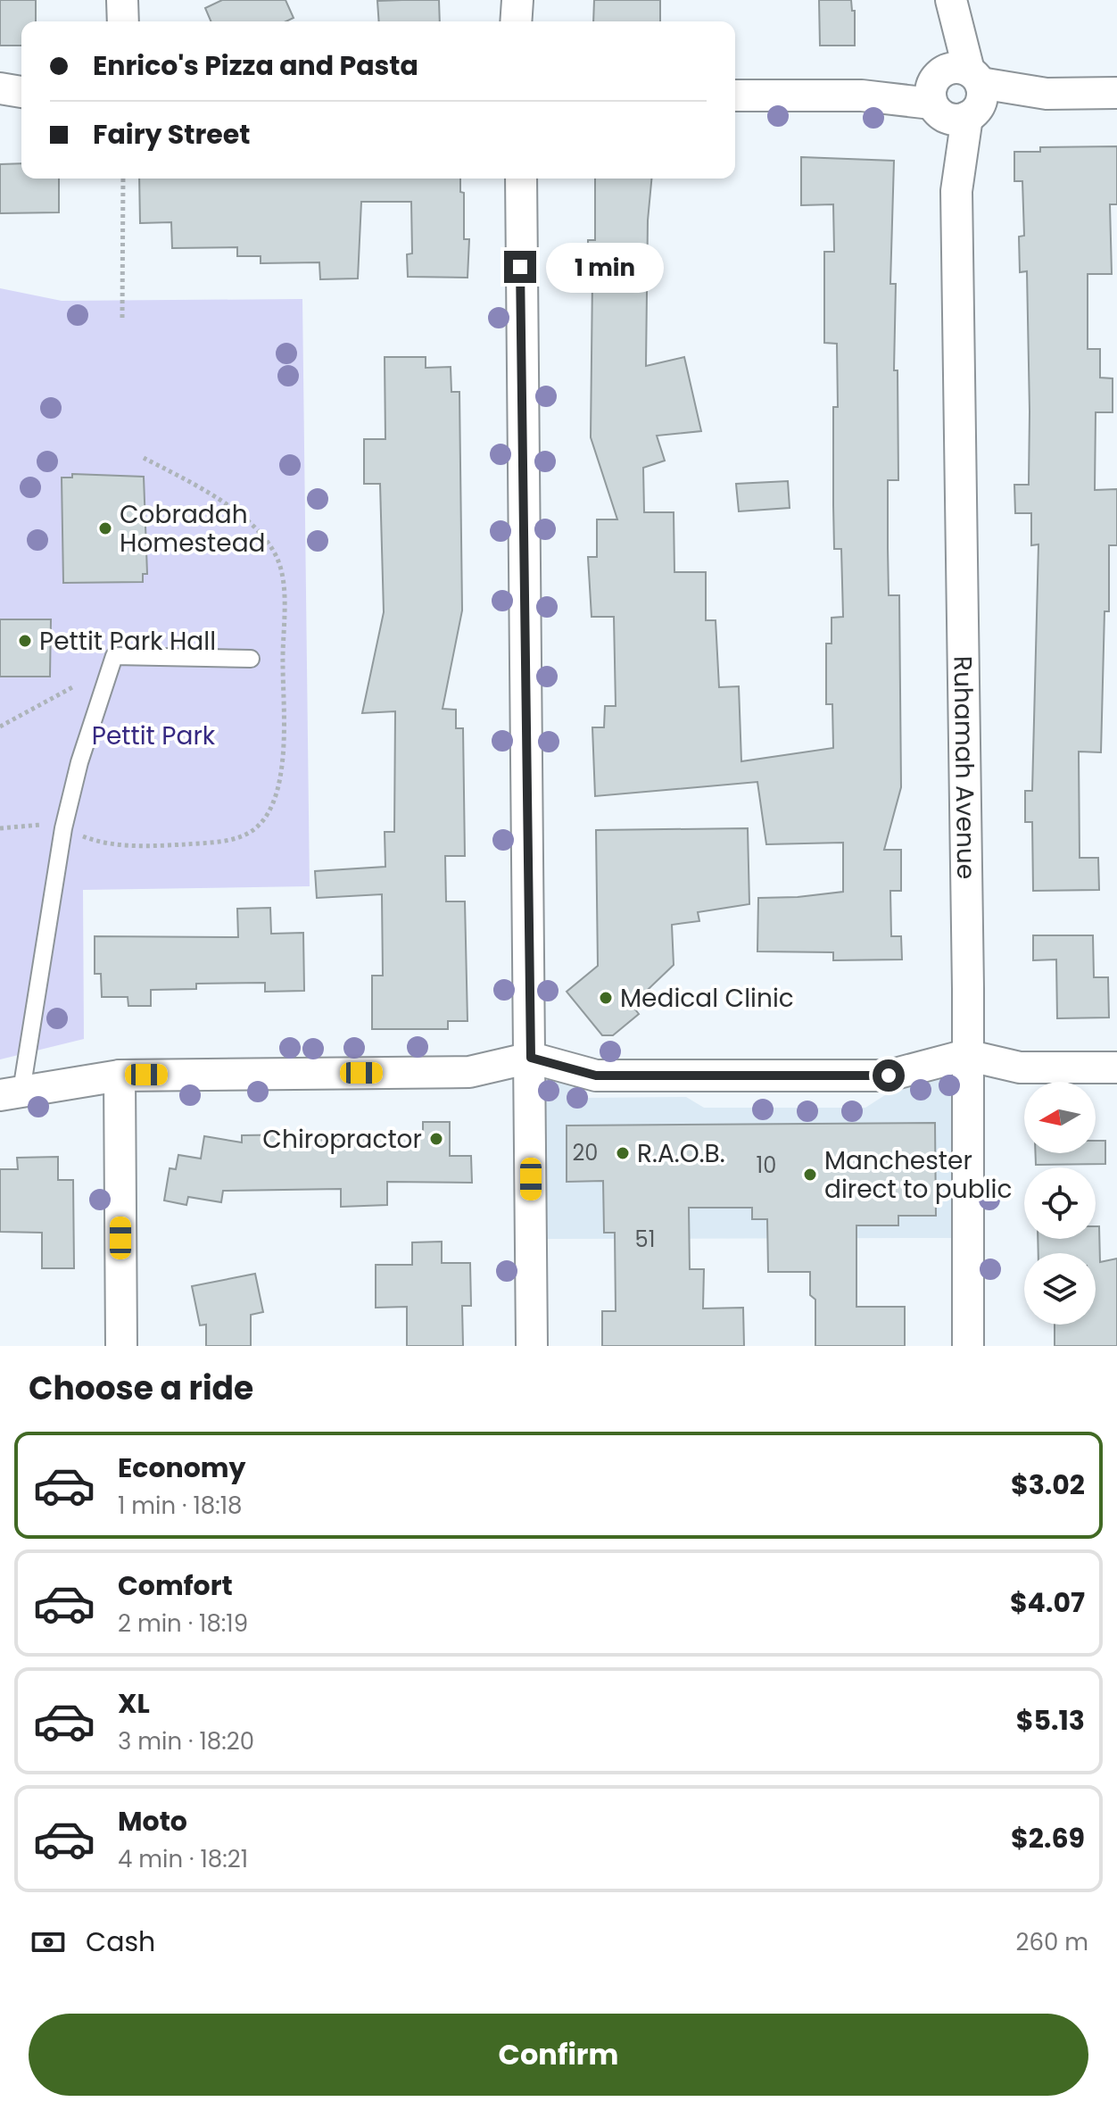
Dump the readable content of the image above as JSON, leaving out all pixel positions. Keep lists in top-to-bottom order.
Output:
{
  "streets": {
    "street": ["Ruhamah Avenue"]
  },
  "parks": ["Pettit Park"],
  "places": [
    "Cobradah Homestead",
    "Pettit Park Hall",
    "Medical Clinic",
    "Chiropractor",
    "R.A.O.B.",
    "Manchester direct to public"
  ],
  "house_numbers": ["20", "10", "51"],
  "north": "left",
  "page": {
    "banner": ["Enrico's Pizza and Pasta", "Fairy Street"],
    "bubble": "1 min",
    "heading": "Choose a ride",
    "list": [
      {
        "name": "Economy",
        "note": "1 min · 18:18",
        "value": "$3.02"
      },
      {
        "name": "Comfort",
        "note": "2 min · 18:19",
        "value": "$4.07"
      },
      {
        "name": "XL",
        "note": "3 min · 18:20",
        "value": "$5.13"
      },
      {
        "name": "Moto",
        "note": "4 min · 18:21",
        "value": "$2.69"
      }
    ],
    "pay": ["Cash", "260 m"],
    "buttons": "Confirm"
  }
}
